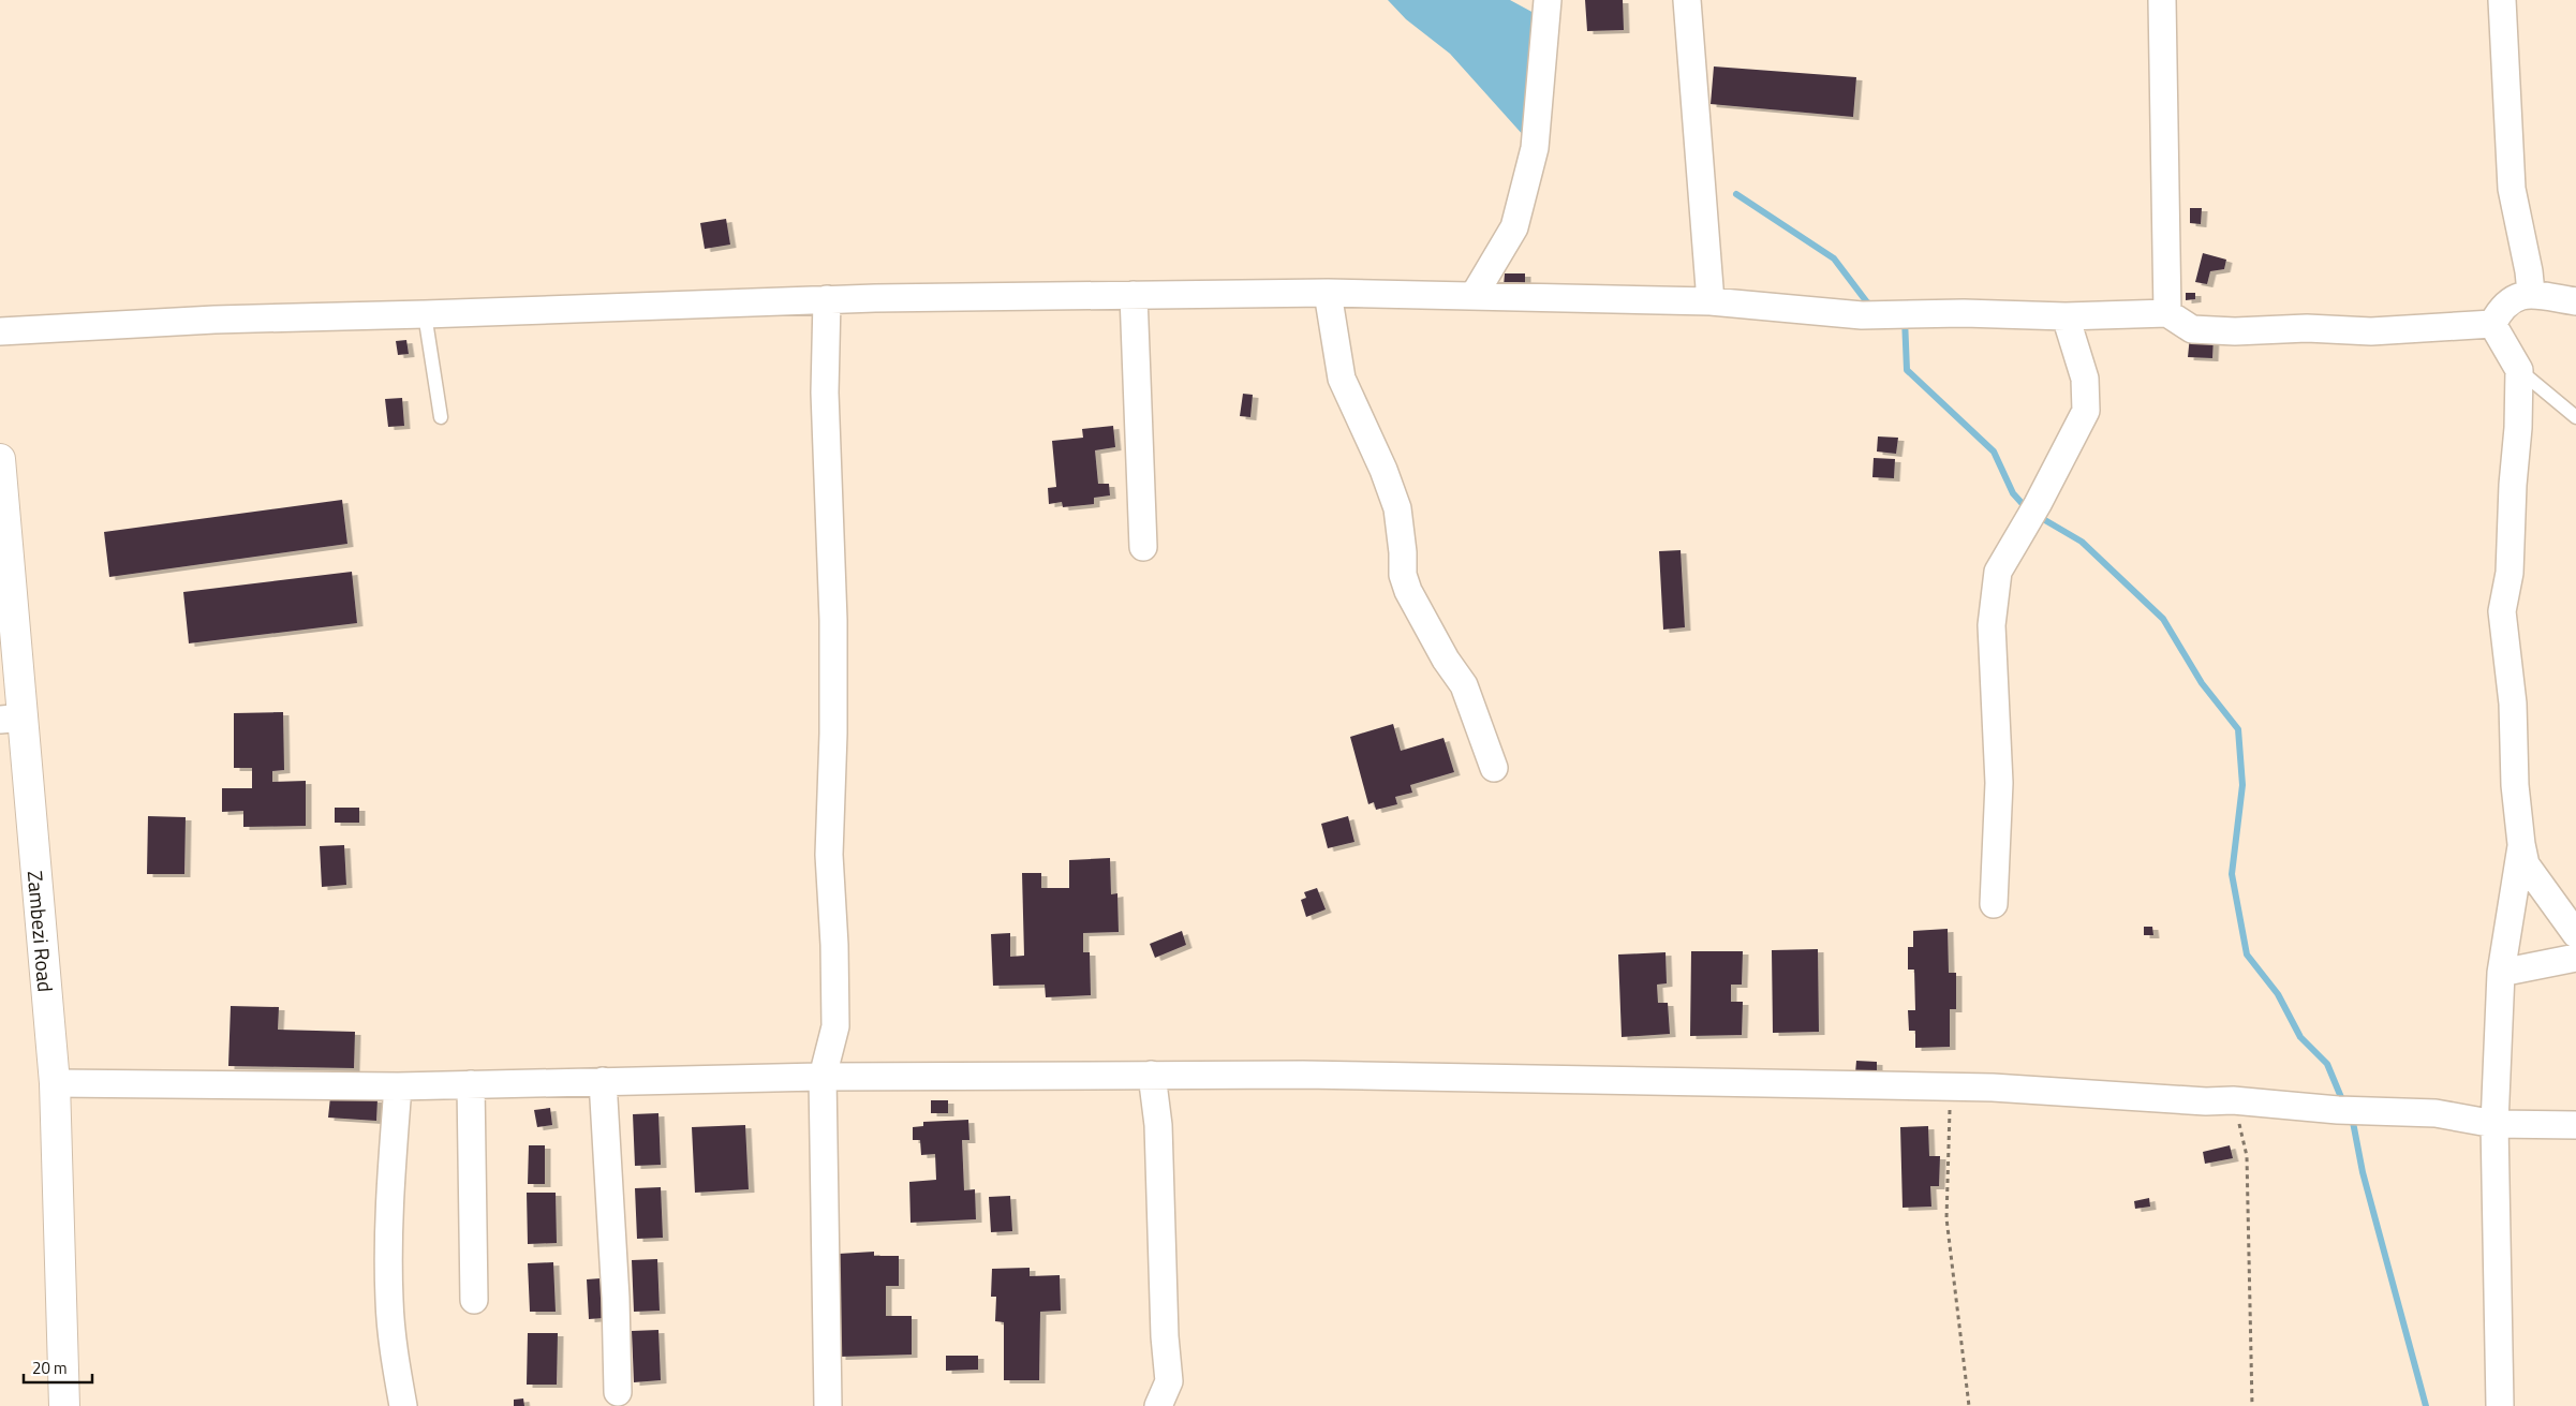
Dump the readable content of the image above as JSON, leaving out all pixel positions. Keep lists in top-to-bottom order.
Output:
{
  "streets": {
    "main road": ["Zambezi Road"]
  },
  "scale_bar": "20 m"
}
